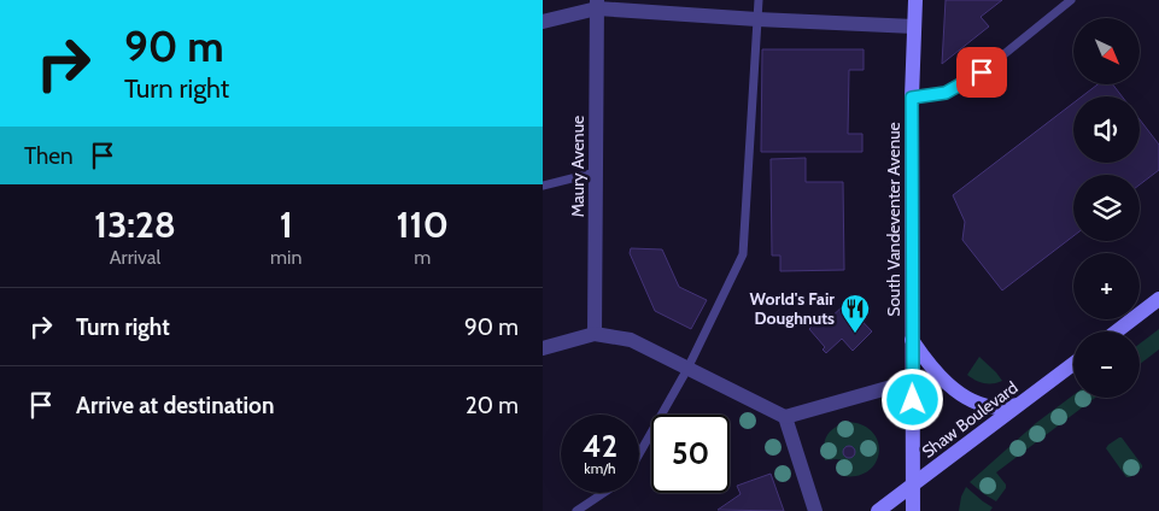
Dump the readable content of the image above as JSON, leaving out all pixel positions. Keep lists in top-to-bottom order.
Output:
{
  "streets": {
    "main road": ["South Vandeventer Avenue", "Shaw Boulevard"],
    "street": ["Maury Avenue"]
  },
  "crossings": [
    ["South Vandeventer Avenue", "Shaw Boulevard"]
  ],
  "places": {
    "restaurant": ["World's Fair Doughnuts"]
  },
  "north": "bottom right",
  "page": {
    "turn": ["90 m", "Turn right"],
    "map_buttons": ["+", "−"],
    "then": "Then",
    "eta": [
      "13:28",
      "Arrival",
      "1",
      "min",
      "110",
      "m"
    ],
    "list": [
      {
        "name": "Turn right",
        "value": "90 m"
      },
      {
        "name": "Arrive at destination",
        "value": "20 m"
      }
    ],
    "speed": "42 km/h",
    "limit": "50"
  }
}
